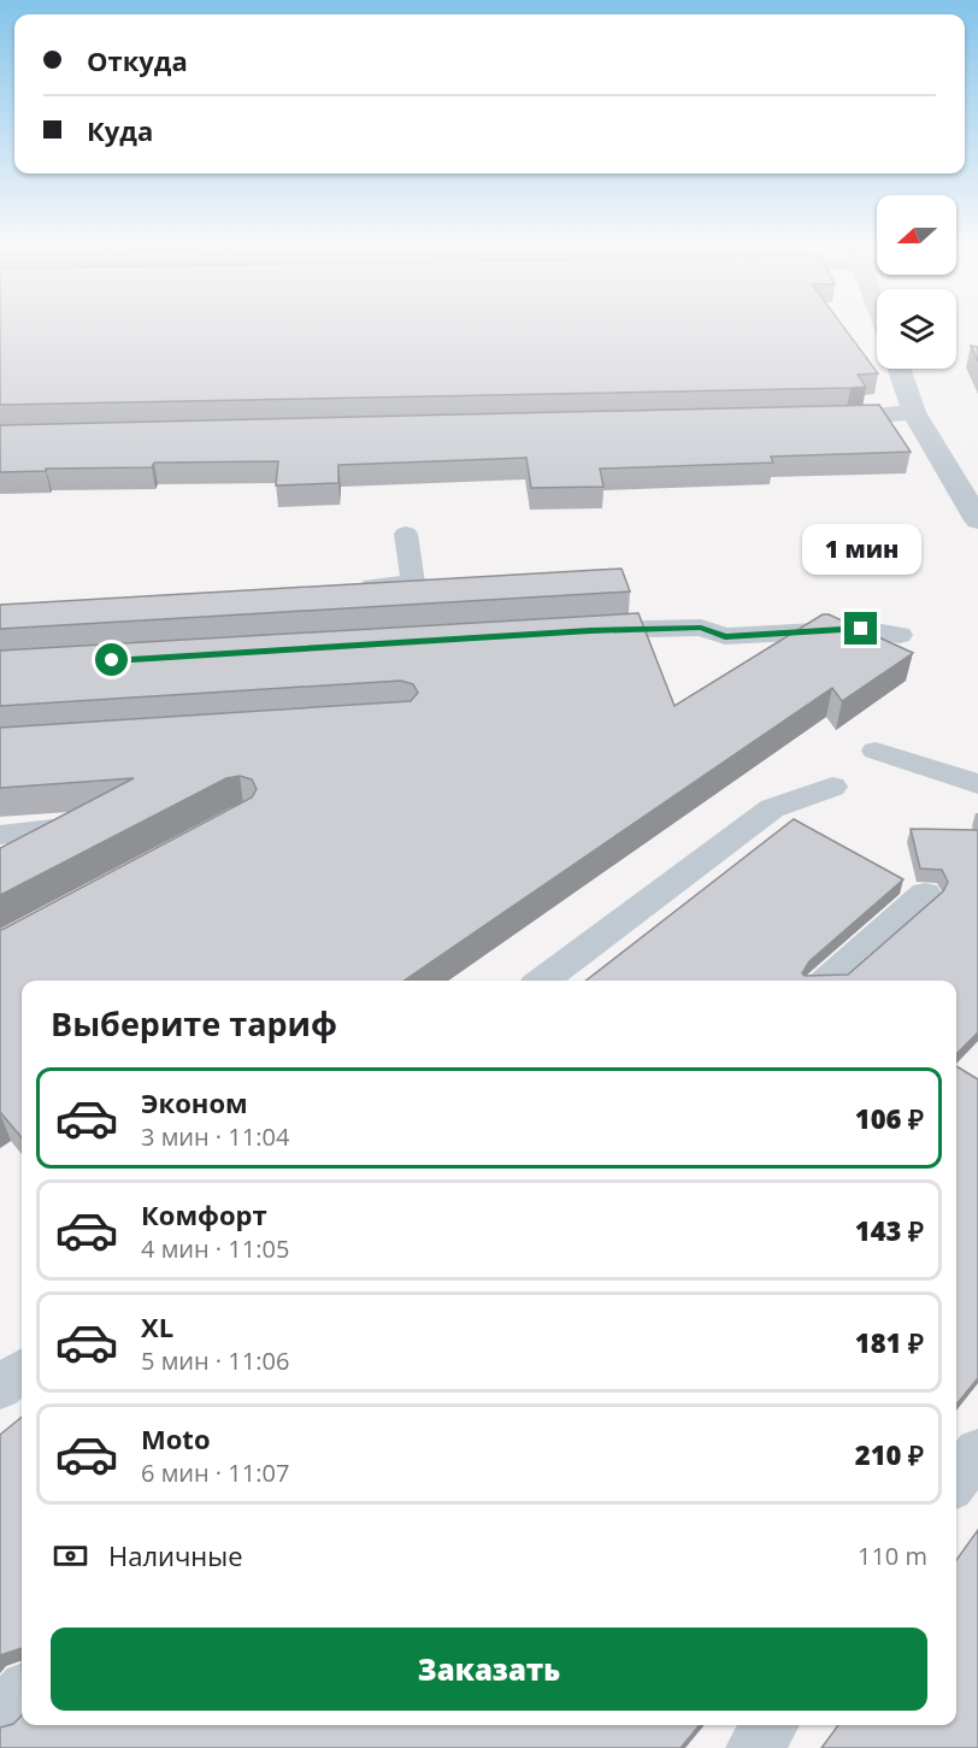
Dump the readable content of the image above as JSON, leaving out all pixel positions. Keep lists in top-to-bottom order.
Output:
{
  "north": "left",
  "page": {
    "banner": ["Откуда", "Куда"],
    "bubble": "1 мин",
    "heading": "Выберите тариф",
    "list": [
      {
        "name": "Эконом",
        "note": "3 мин · 11:04",
        "value": "106 ₽"
      },
      {
        "name": "Комфорт",
        "note": "4 мин · 11:05",
        "value": "143 ₽"
      },
      {
        "name": "XL",
        "note": "5 мин · 11:06",
        "value": "181 ₽"
      },
      {
        "name": "Moto",
        "note": "6 мин · 11:07",
        "value": "210 ₽"
      }
    ],
    "pay": ["Наличные", "110 m"],
    "buttons": "Заказать"
  }
}
